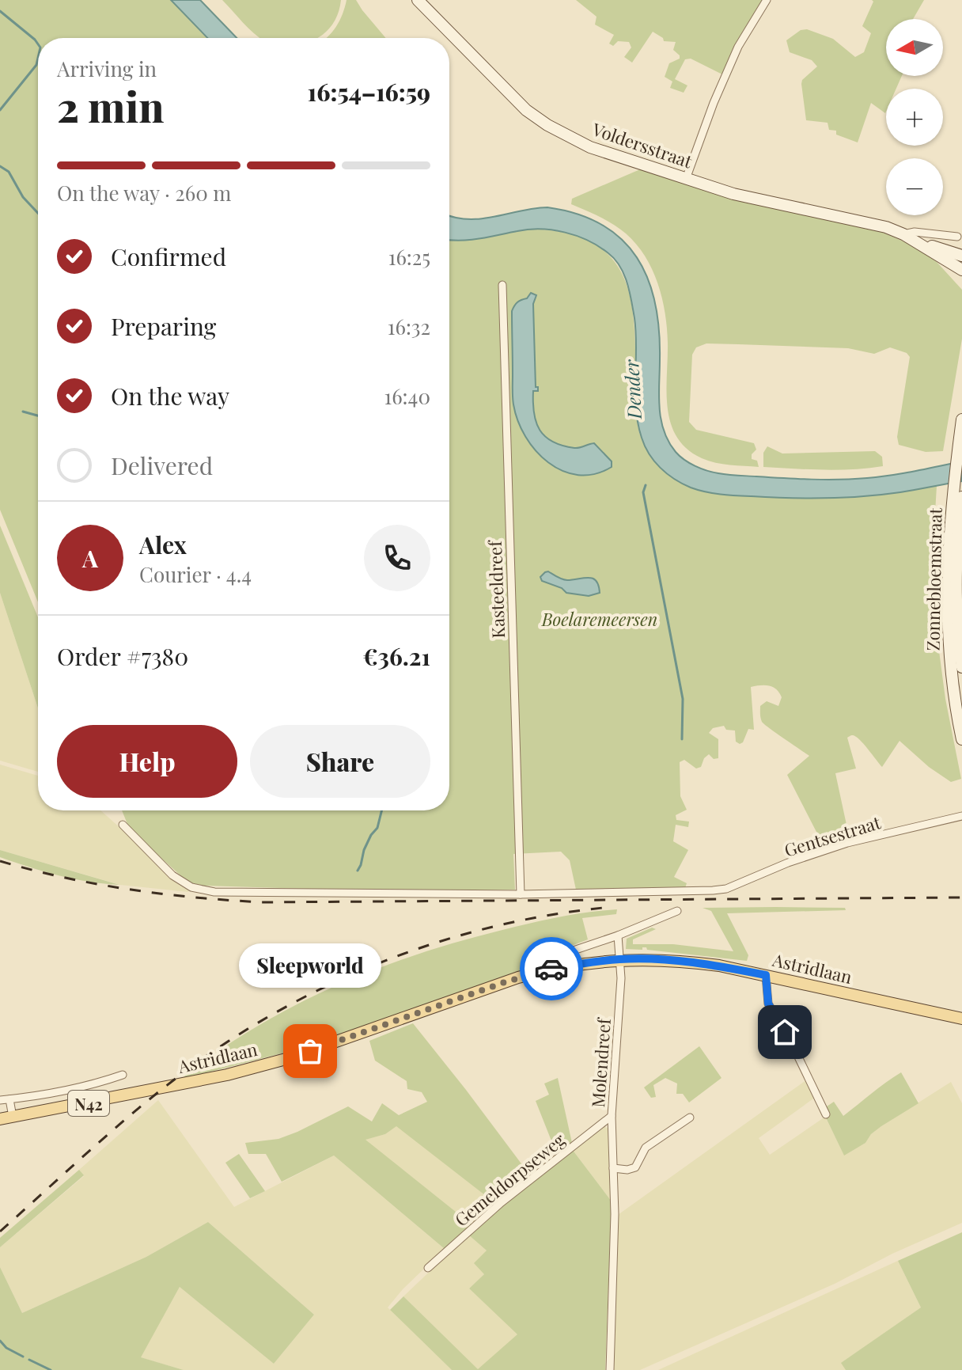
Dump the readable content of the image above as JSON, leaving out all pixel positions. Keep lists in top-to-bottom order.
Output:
{
  "streets": {
    "main road": ["Astridlaan", "N42"],
    "street": [
      "Voldersstraat",
      "Zonnebloemstraat",
      "Kasteeldreef",
      "Gentsestraat",
      "Molendreef",
      "Gemeldorpseweg"
    ]
  },
  "crossings": [
    ["Kasteeldreef", "Gentsestraat"],
    ["Astridlaan", "Molendreef"],
    ["Molendreef", "Gemeldorpseweg"]
  ],
  "water": ["Dender"],
  "parks": ["Boelaremeersen"],
  "places": ["Sleepworld"],
  "north": "left",
  "page": {
    "map_buttons": ["+", "−"],
    "heading": ["2 min", "Arriving in", "16:54–16:59"],
    "panel": [
      "Alex",
      "Courier · 4.4",
      "Order #7380",
      "€36.21"
    ],
    "bar": "On the way · 260 m",
    "list": [
      ["Confirmed", "16:25"],
      ["Preparing", "16:32"],
      ["On the way", "16:40"],
      "Delivered"
    ],
    "round": "A",
    "buttons": ["Help", "Share"],
    "bubble": "Sleepworld"
  }
}
